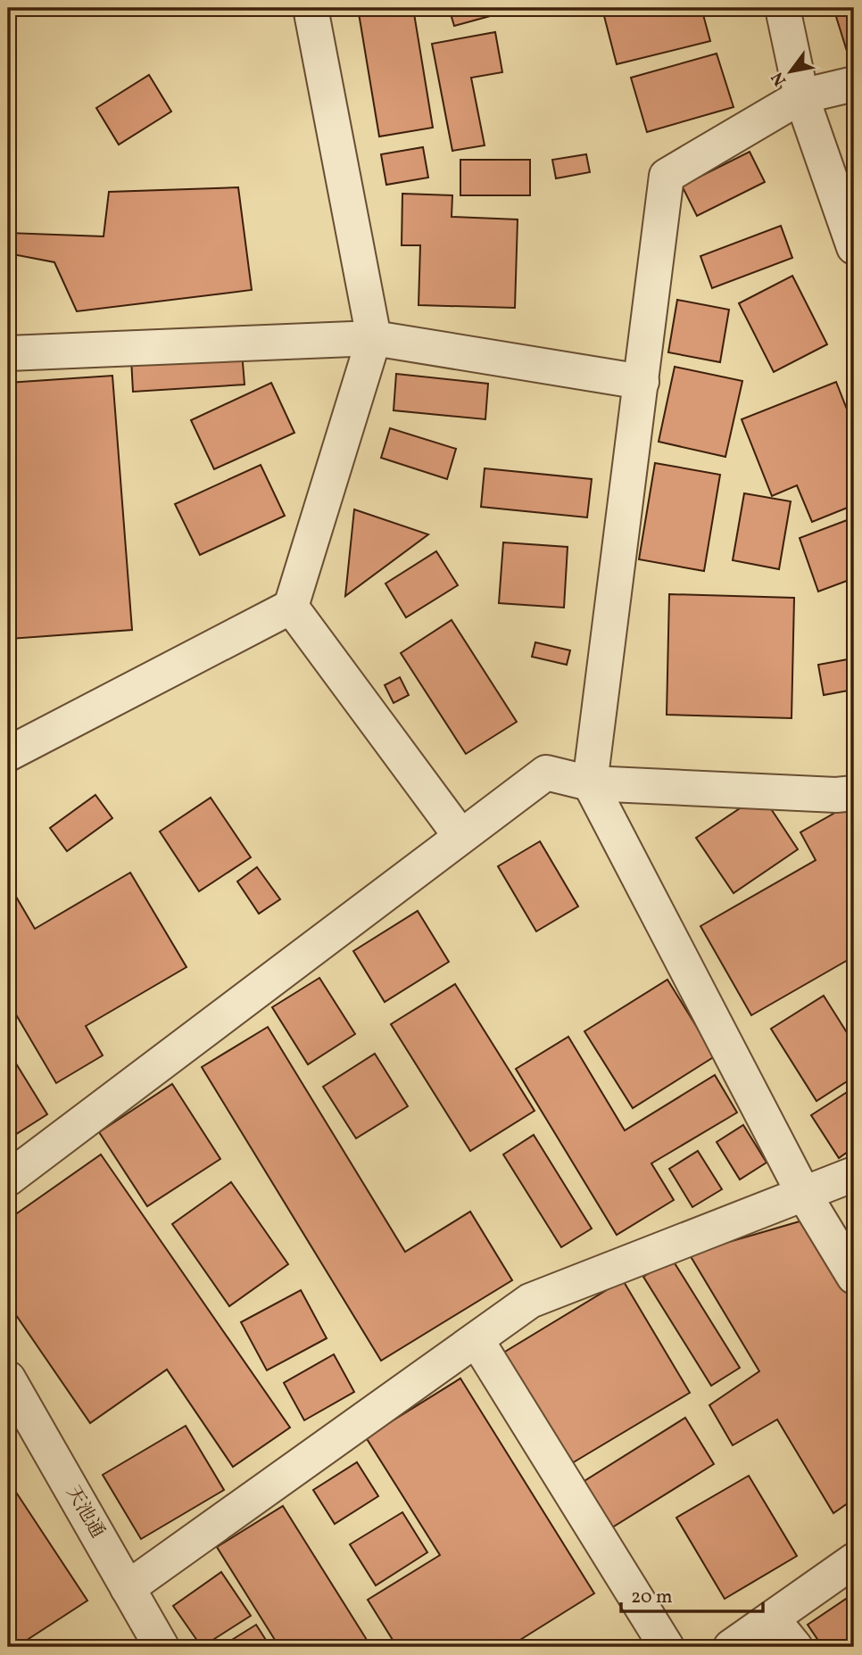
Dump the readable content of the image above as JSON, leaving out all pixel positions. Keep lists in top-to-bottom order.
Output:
{
  "streets": {
    "street": ["天池通"]
  },
  "scale_bar": "20 m",
  "north": "bottom left"
}
